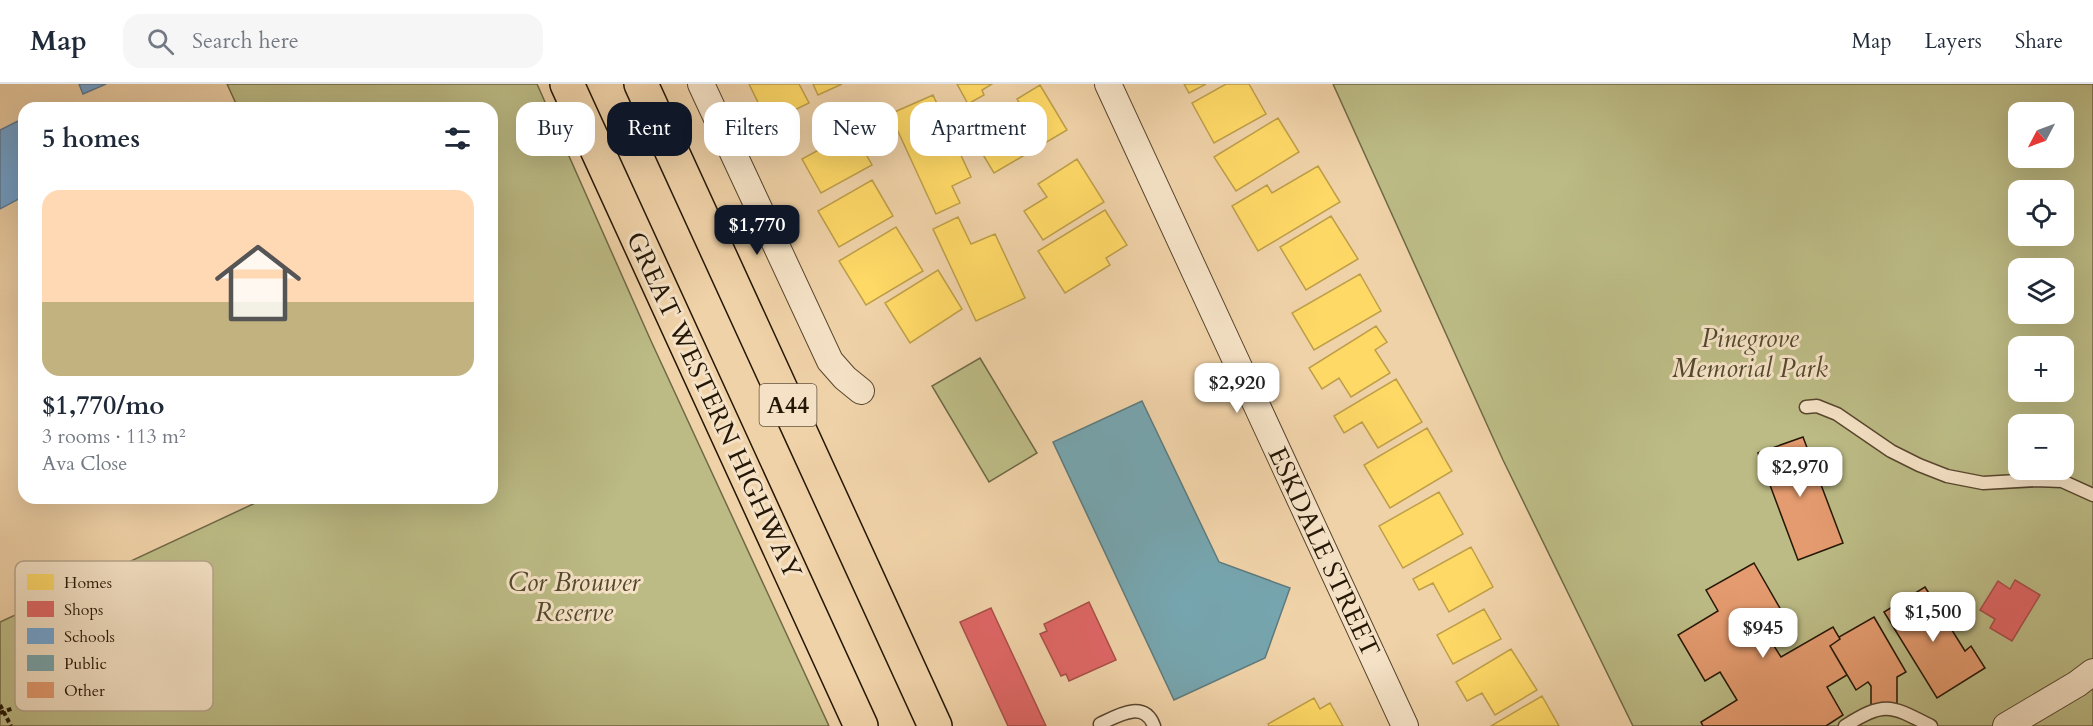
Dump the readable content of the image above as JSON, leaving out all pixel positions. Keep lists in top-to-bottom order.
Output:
{
  "streets": {
    "highway": ["GREAT WESTERN HIGHWAY", "A44"],
    "street": ["ESKDALE STREET"]
  },
  "parks": ["Pinegrove Memorial Park", "Cor Brouwer Reserve"],
  "legend": [
    "Homes",
    "Shops",
    "Schools",
    "Public",
    "Other"
  ],
  "north": "bottom left",
  "page": {
    "header": "Map",
    "search": "Search here",
    "nav": ["Map", "Layers", "Share"],
    "map_buttons": ["+", "−"],
    "chip": [
      "Buy",
      "Rent",
      "Filters",
      "New",
      "Apartment"
    ],
    "heading": "5 homes",
    "list": [
      {
        "name": "$1,770/mo",
        "note": "3 rooms · 113 m² · Ava Close"
      }
    ],
    "price": [
      "$1,770",
      "$2,920",
      "$2,970",
      "$1,500",
      "$945"
    ]
  }
}
